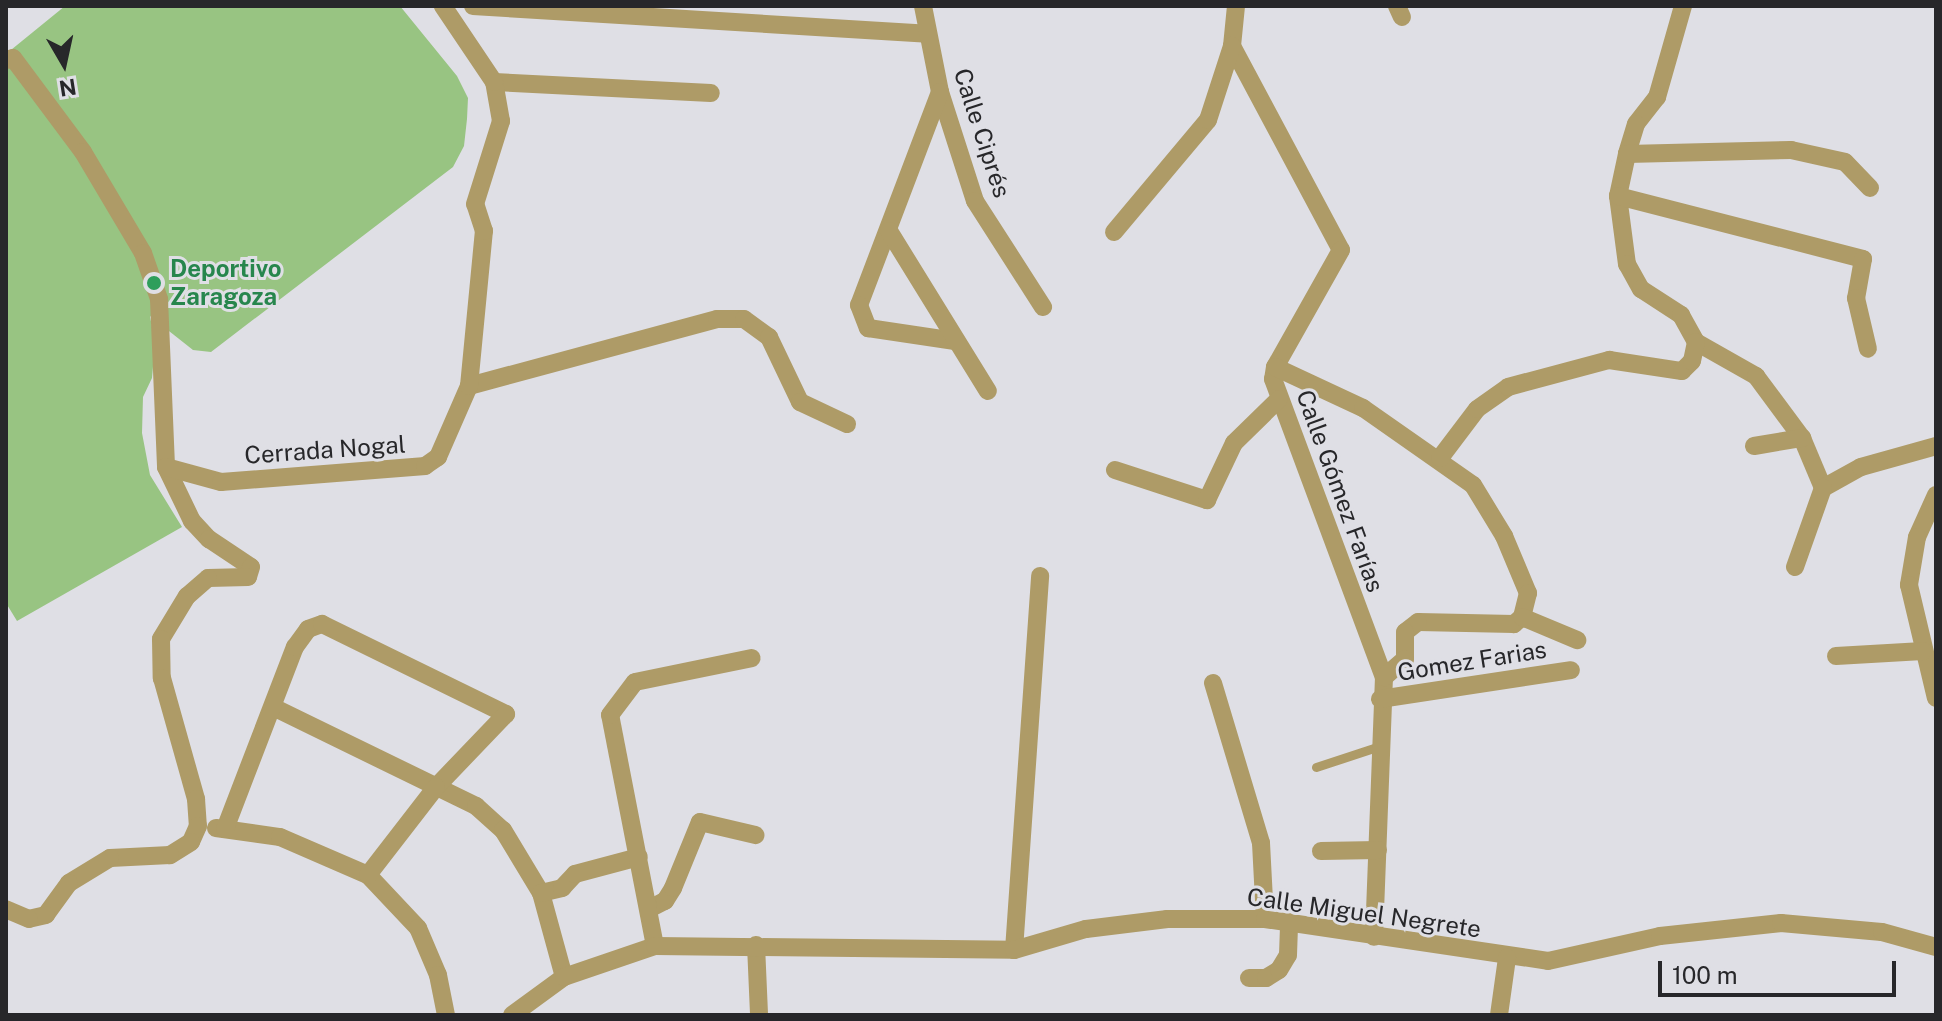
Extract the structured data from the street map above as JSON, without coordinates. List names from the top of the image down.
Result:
{
  "streets": {
    "street": [
      "Calle Ciprés",
      "Cerrada Nogal",
      "Calle Gómez Farías",
      "Gomez Farias",
      "Calle Miguel Negrete"
    ]
  },
  "places": ["Deportivo Zaragoza"],
  "scale_bar": "100 m",
  "north": "bottom"
}
